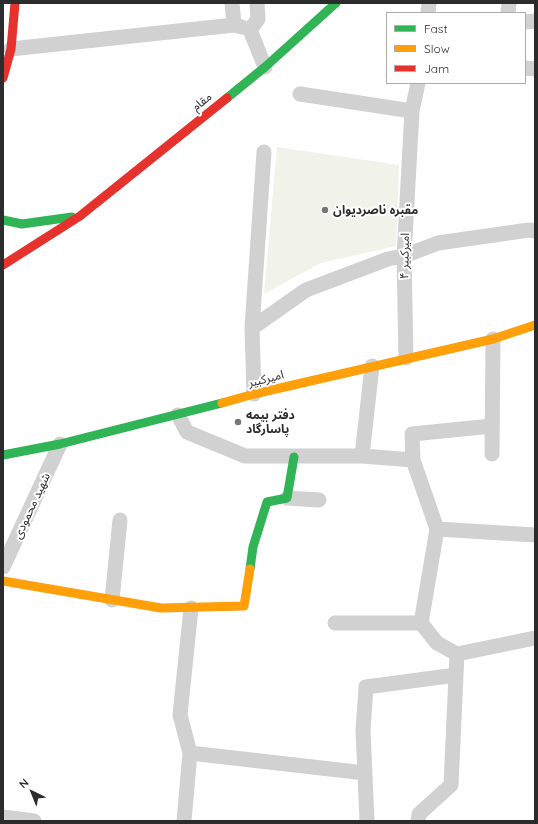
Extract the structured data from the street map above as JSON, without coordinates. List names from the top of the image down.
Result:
{
  "streets": {
    "street": [
      "مقام",
      "امیرکبیر ۴",
      "امیرکبیر",
      "شهید محمودی"
    ]
  },
  "crossings": [
    ["امیرکبیر ۴", "امیرکبیر"],
    ["امیرکبیر", "شهید محمودی"]
  ],
  "places": ["مقبره ناصردیوان", "دفتر بیمه پاسارگاد"],
  "legend": ["Fast", "Slow", "Jam"],
  "north": "top left"
}
